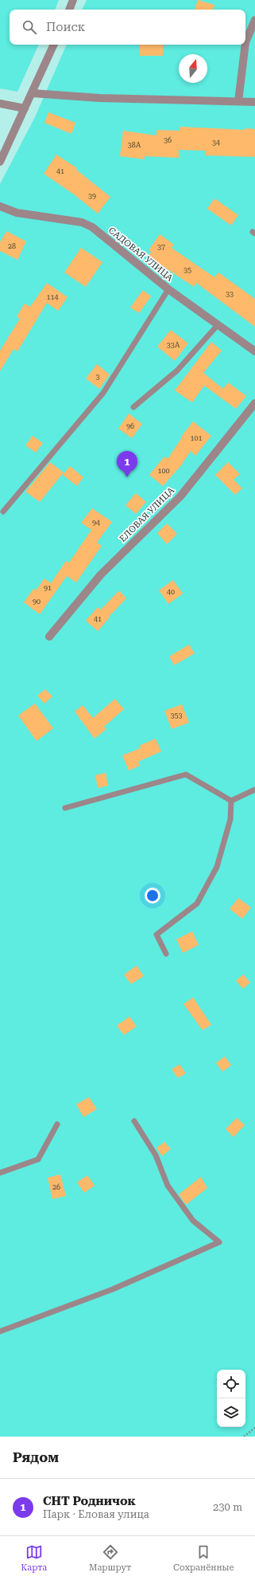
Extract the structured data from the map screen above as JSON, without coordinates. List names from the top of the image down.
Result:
{
  "streets": {
    "street": ["САДОВАЯ УЛИЦА", "ЕЛОВАЯ УЛИЦА"]
  },
  "house_numbers": [
    "36",
    "34",
    "38А",
    "41",
    "39",
    "28",
    "37",
    "35",
    "33",
    "114",
    "33А",
    "3",
    "96",
    "101",
    "100",
    "94",
    "91",
    "40",
    "90",
    "41",
    "353",
    "26"
  ],
  "north": "top",
  "page": {
    "search": "Поиск",
    "pins": "1",
    "heading": "Рядом",
    "list": [
      {
        "mark": "1",
        "name": "СНТ Родничок",
        "note": "Парк · Еловая улица",
        "value": "230 m"
      }
    ],
    "nav": ["Карта", "Маршрут", "Сохранённые"]
  }
}
